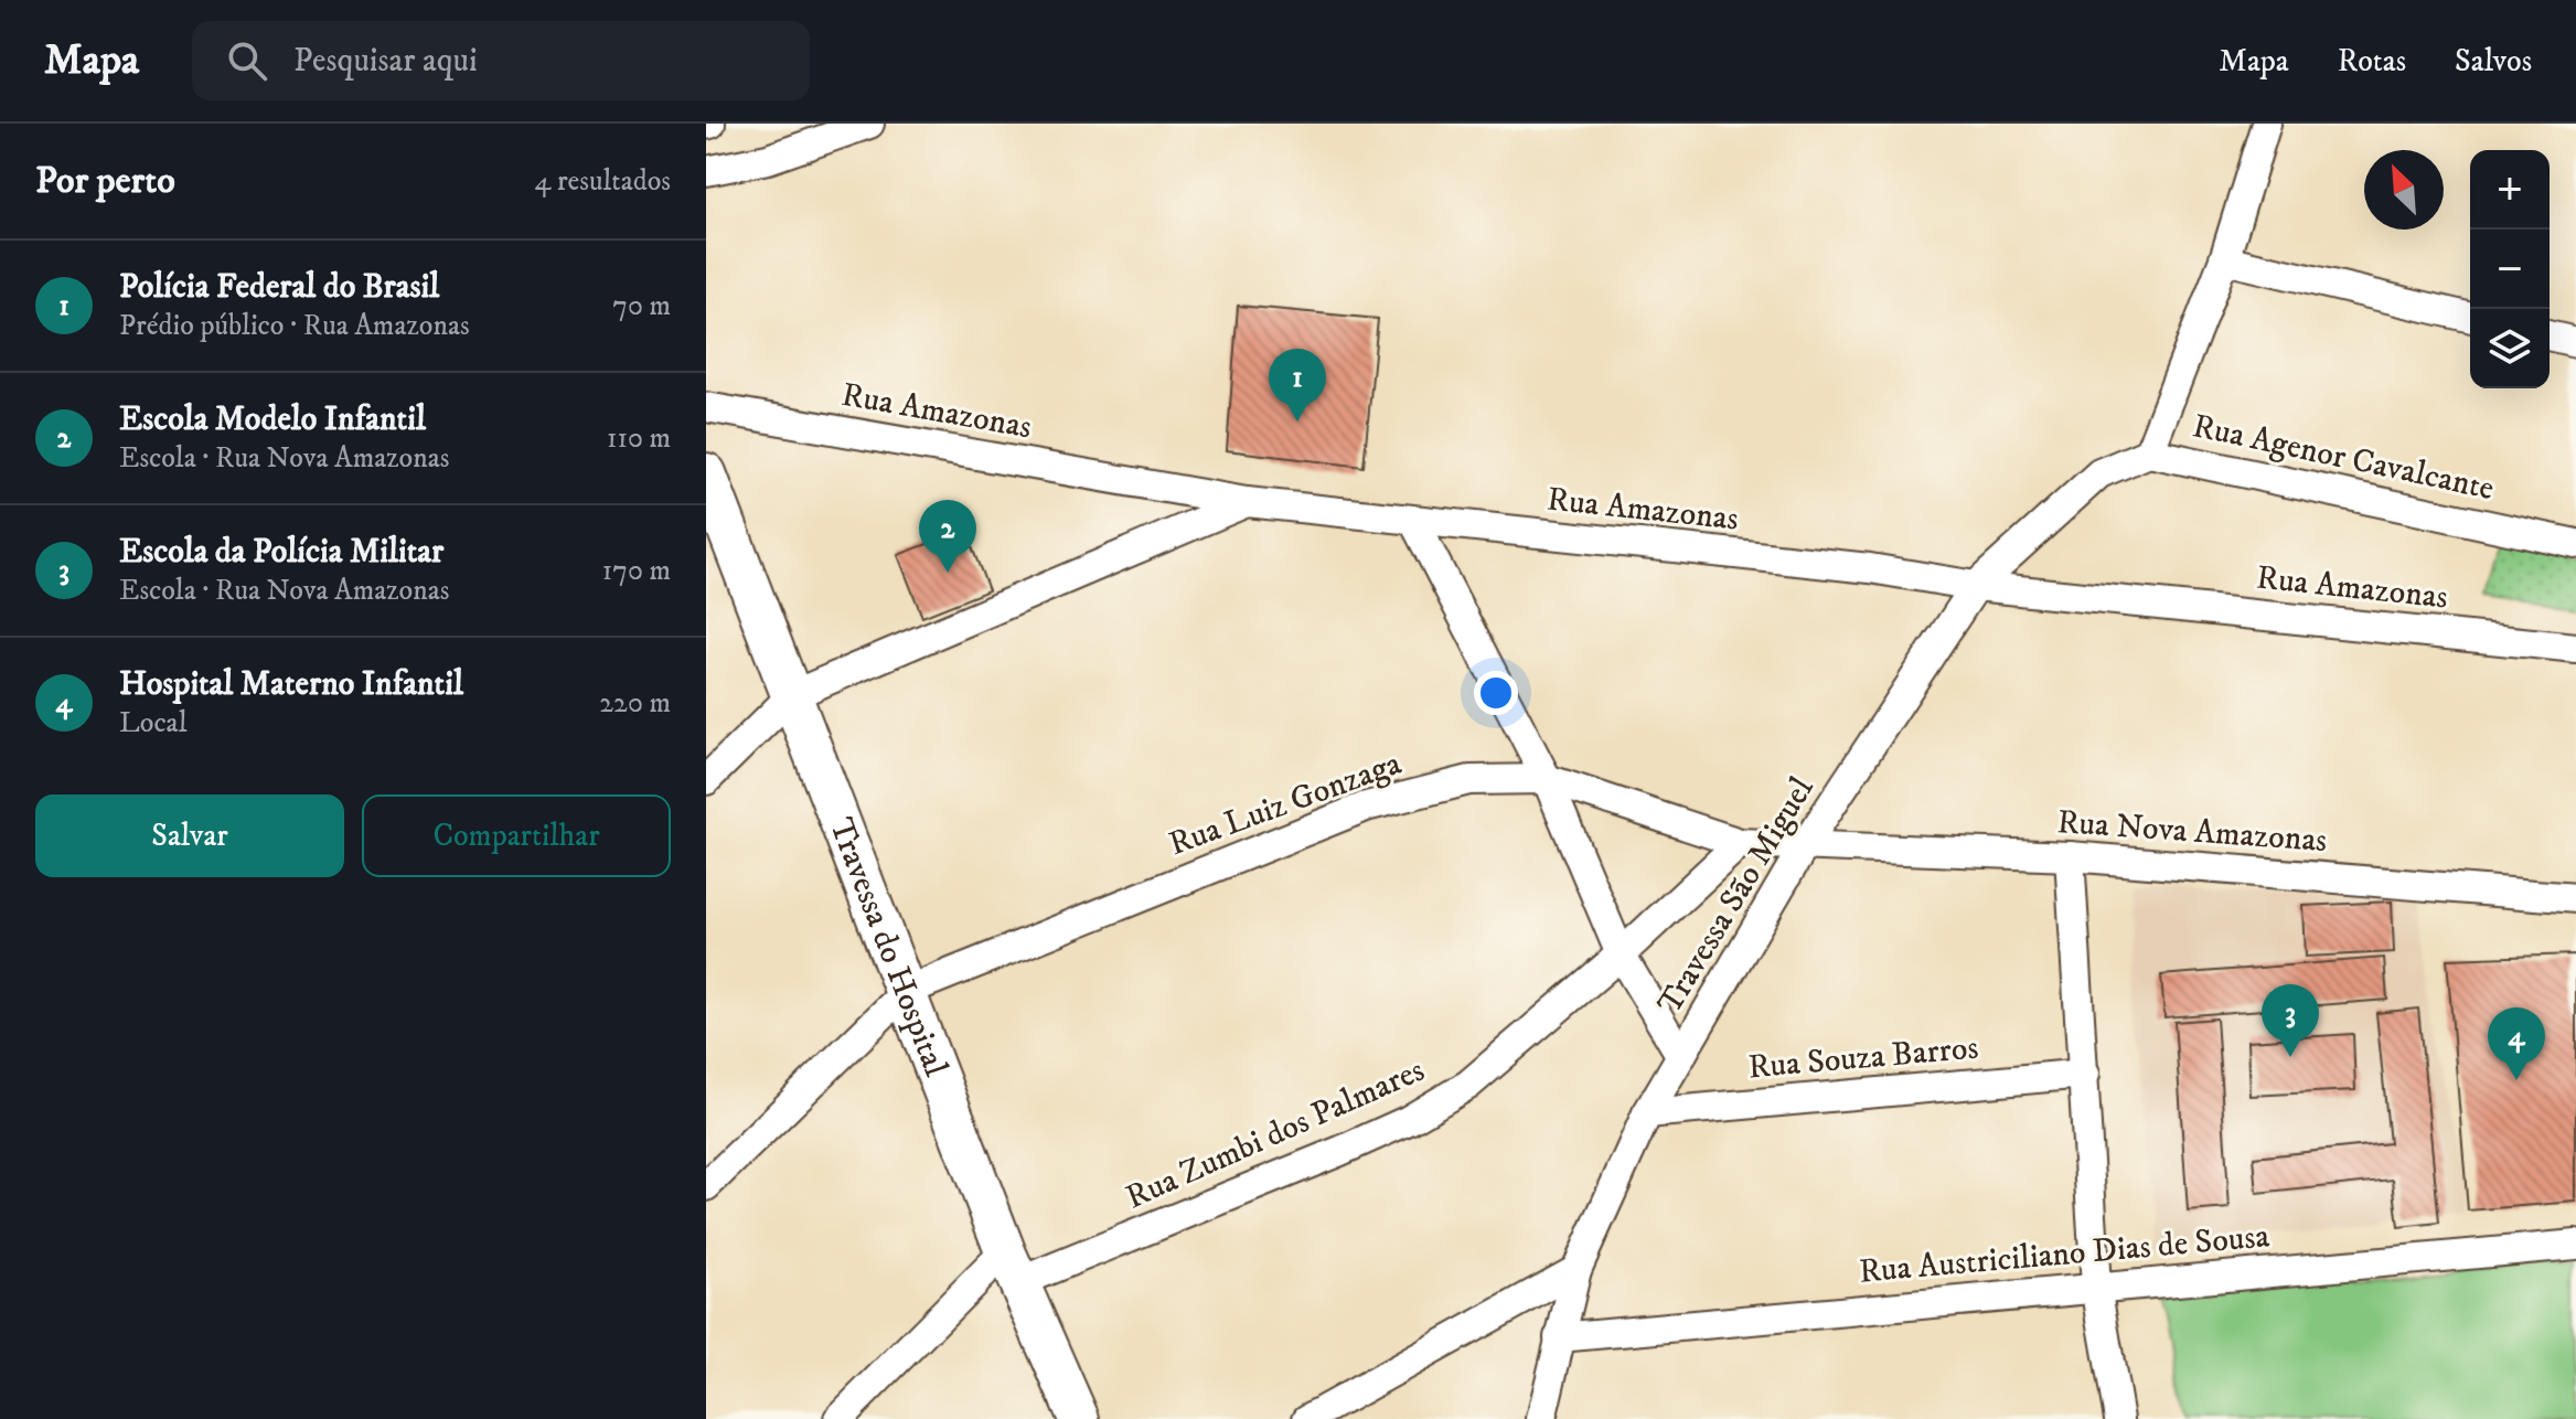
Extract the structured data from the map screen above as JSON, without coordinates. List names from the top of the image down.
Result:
{
  "streets": {
    "street": [
      "Rua Amazonas",
      "Rua Agenor Cavalcante",
      "Rua Luiz Gonzaga",
      "Rua Nova Amazonas",
      "Travessa São Miguel",
      "Travessa do Hospital",
      "Rua Souza Barros",
      "Rua Zumbi dos Palmares",
      "Rua Austriciliano Dias de Sousa"
    ]
  },
  "crossings": [
    ["Rua Amazonas", "Travessa São Miguel"],
    ["Rua Agenor Cavalcante", "Travessa São Miguel"],
    ["Rua Luiz Gonzaga", "Rua Nova Amazonas"],
    ["Rua Luiz Gonzaga", "Travessa São Miguel"],
    ["Rua Luiz Gonzaga", "Travessa do Hospital"],
    ["Rua Luiz Gonzaga", "Rua Zumbi dos Palmares"],
    ["Rua Nova Amazonas", "Travessa São Miguel"],
    ["Travessa São Miguel", "Rua Souza Barros"],
    ["Travessa São Miguel", "Rua Austriciliano Dias de Sousa"],
    ["Travessa do Hospital", "Rua Zumbi dos Palmares"]
  ],
  "north": "top left",
  "page": {
    "header": "Mapa",
    "search": "Pesquisar aqui",
    "nav": ["Mapa", "Rotas", "Salvos"],
    "heading": ["Por perto", "4 resultados"],
    "map_buttons": ["+", "−"],
    "list": [
      {
        "mark": "1",
        "name": "Polícia Federal do Brasil",
        "note": "Prédio público · Rua Amazonas",
        "value": "70 m"
      },
      {
        "mark": "2",
        "name": "Escola Modelo Infantil",
        "note": "Escola · Rua Nova Amazonas",
        "value": "110 m"
      },
      {
        "mark": "3",
        "name": "Escola da Polícia Militar",
        "note": "Escola · Rua Nova Amazonas",
        "value": "170 m"
      },
      {
        "mark": "4",
        "name": "Hospital Materno Infantil",
        "note": "Local",
        "value": "220 m"
      }
    ],
    "pins": [
      "1",
      "2",
      "3",
      "4"
    ],
    "buttons": ["Salvar", "Compartilhar"]
  }
}
